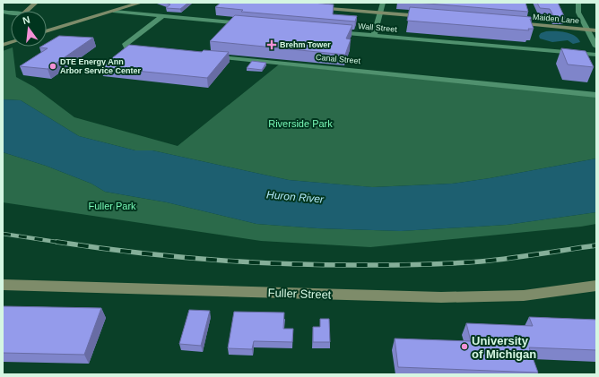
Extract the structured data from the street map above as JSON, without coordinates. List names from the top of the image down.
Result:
{
  "streets": {
    "main road": ["Maiden Lane", "Fuller Street"],
    "street": ["Wall Street", "Canal Street"]
  },
  "water": ["Huron River"],
  "parks": ["Riverside Park", "Fuller Park"],
  "places": {
    "health": ["Brehm Tower"],
    "other": ["DTE Energy Ann Arbor Service Center", "University of Michigan"]
  },
  "north": "top"
}
